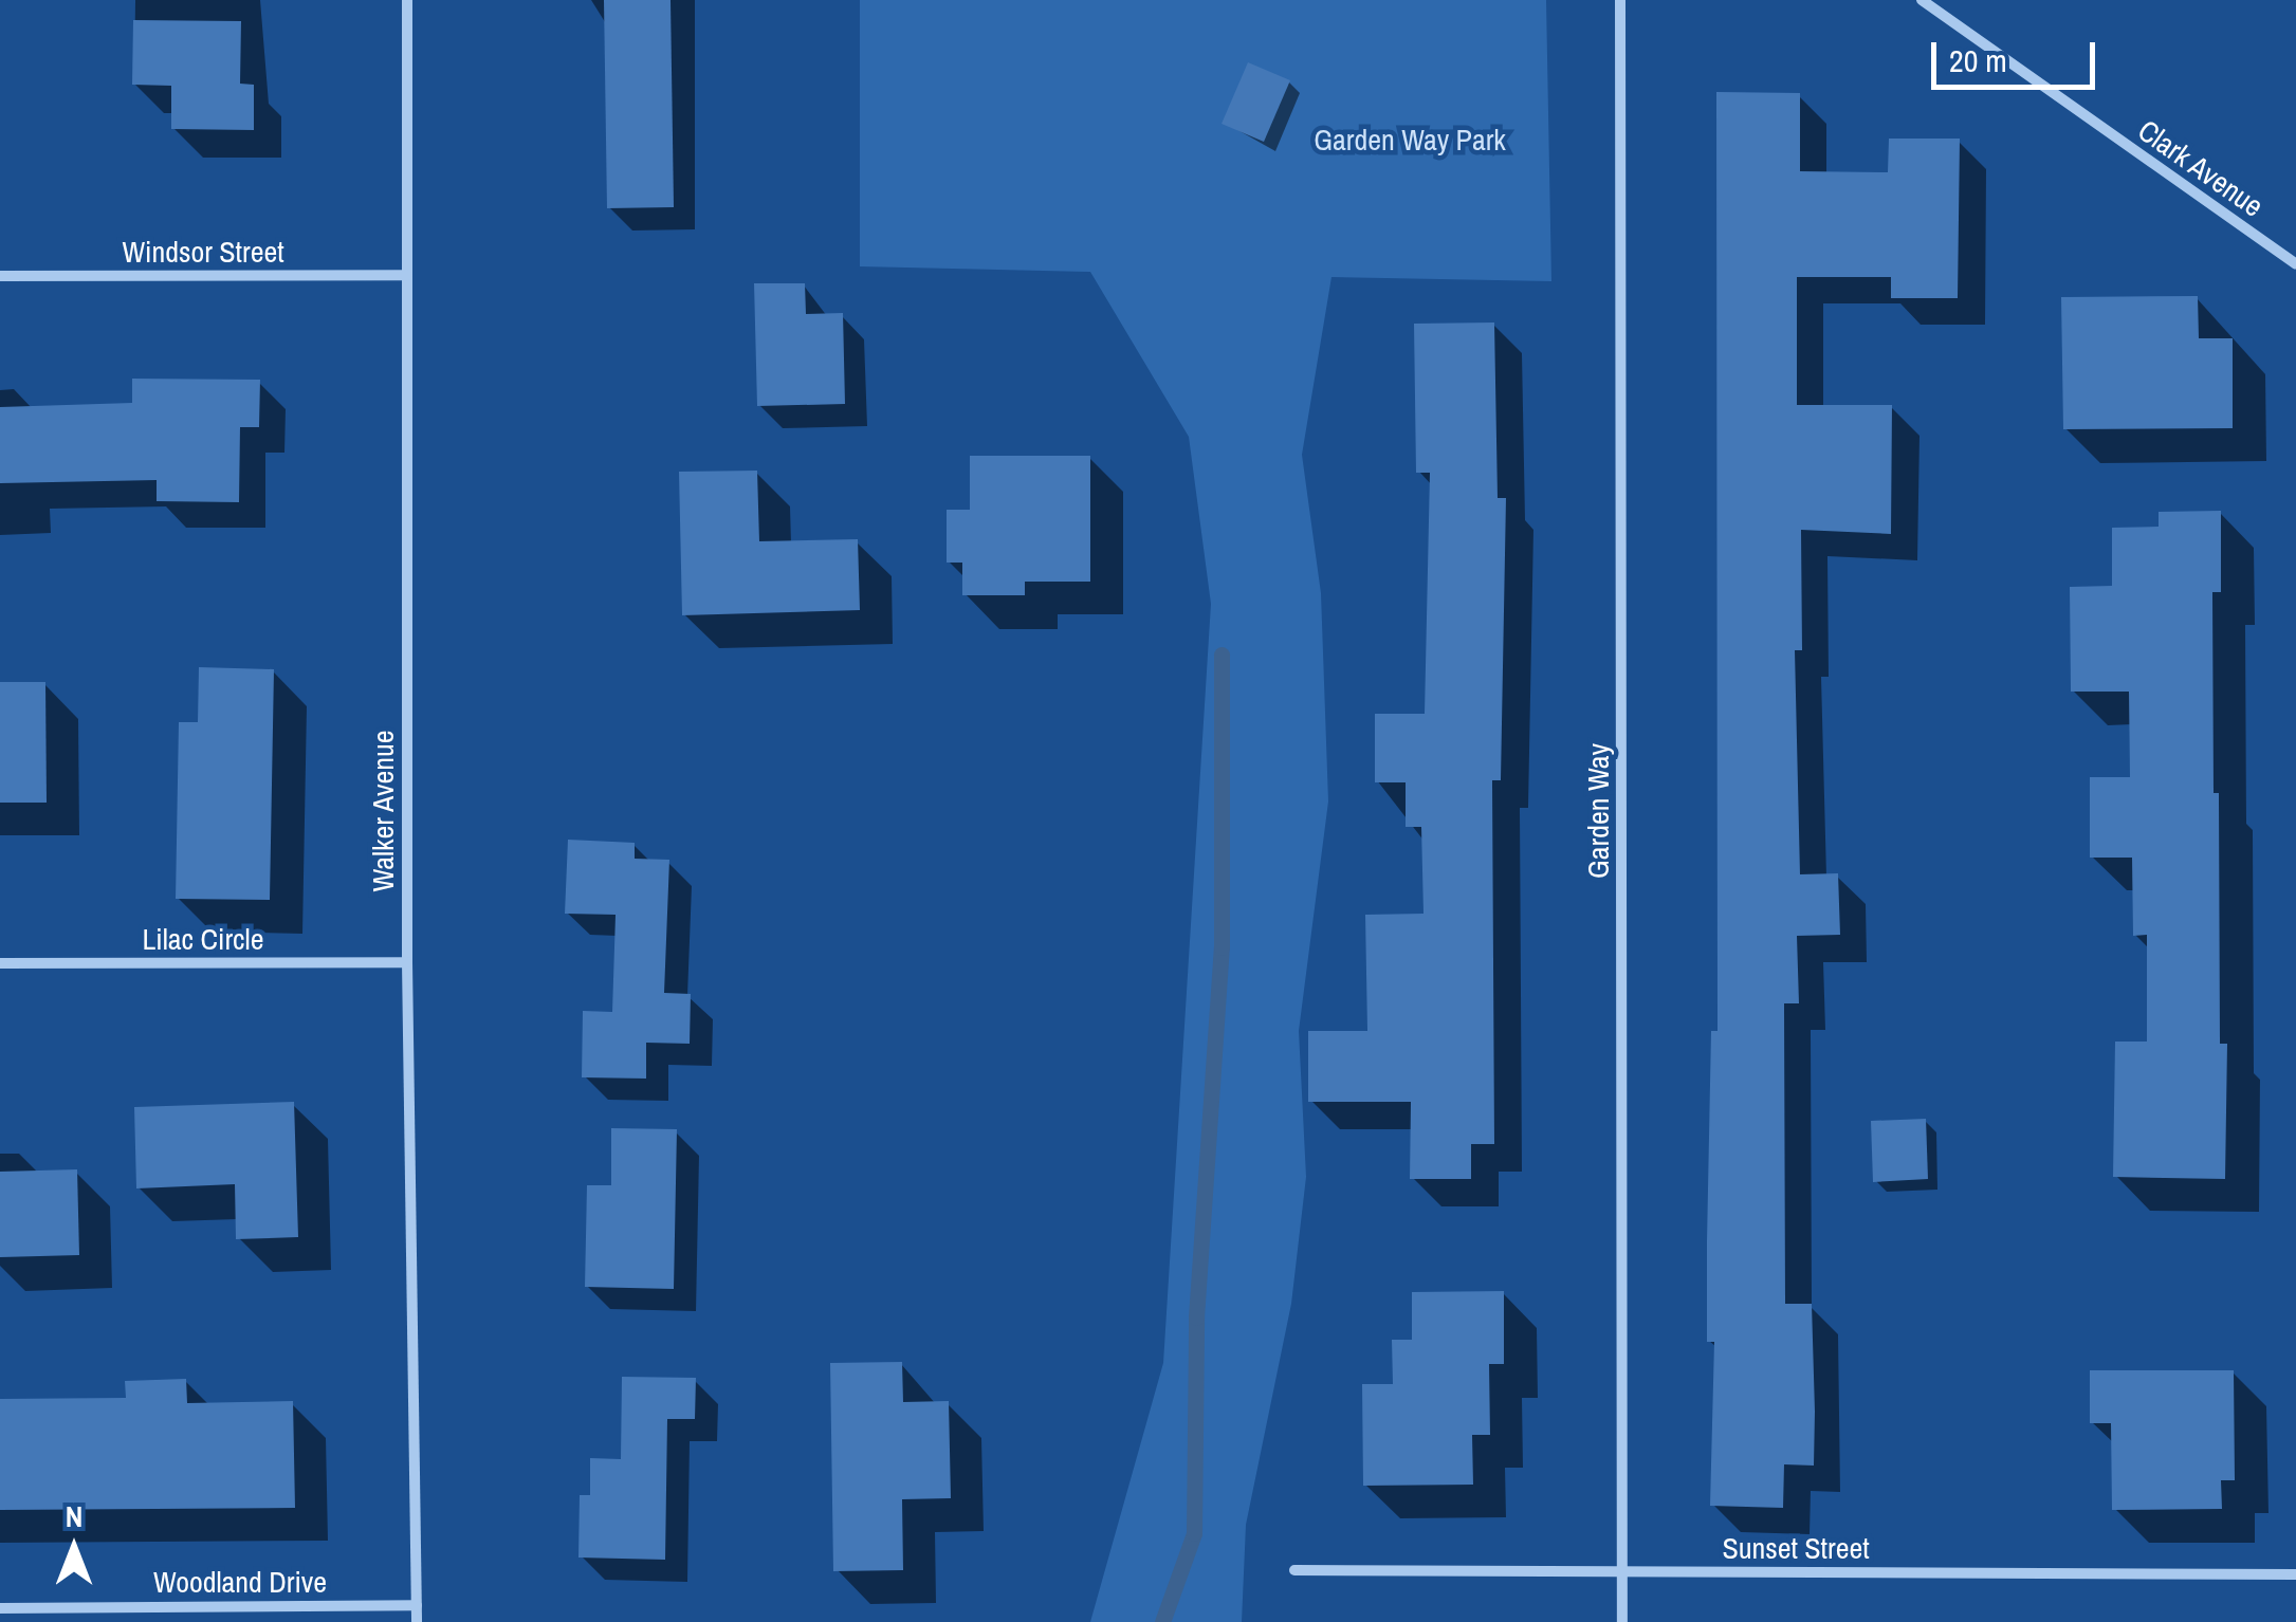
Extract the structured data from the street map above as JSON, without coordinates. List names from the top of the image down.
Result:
{
  "streets": {
    "street": [
      "Clark Avenue",
      "Windsor Street",
      "Walker Avenue",
      "Garden Way",
      "Lilac Circle",
      "Sunset Street",
      "Woodland Drive"
    ]
  },
  "crossings": [
    ["Windsor Street", "Walker Avenue"],
    ["Walker Avenue", "Lilac Circle"],
    ["Walker Avenue", "Woodland Drive"],
    ["Garden Way", "Sunset Street"]
  ],
  "parks": ["Garden Way Park"],
  "scale_bar": "20 m",
  "north": "top"
}
